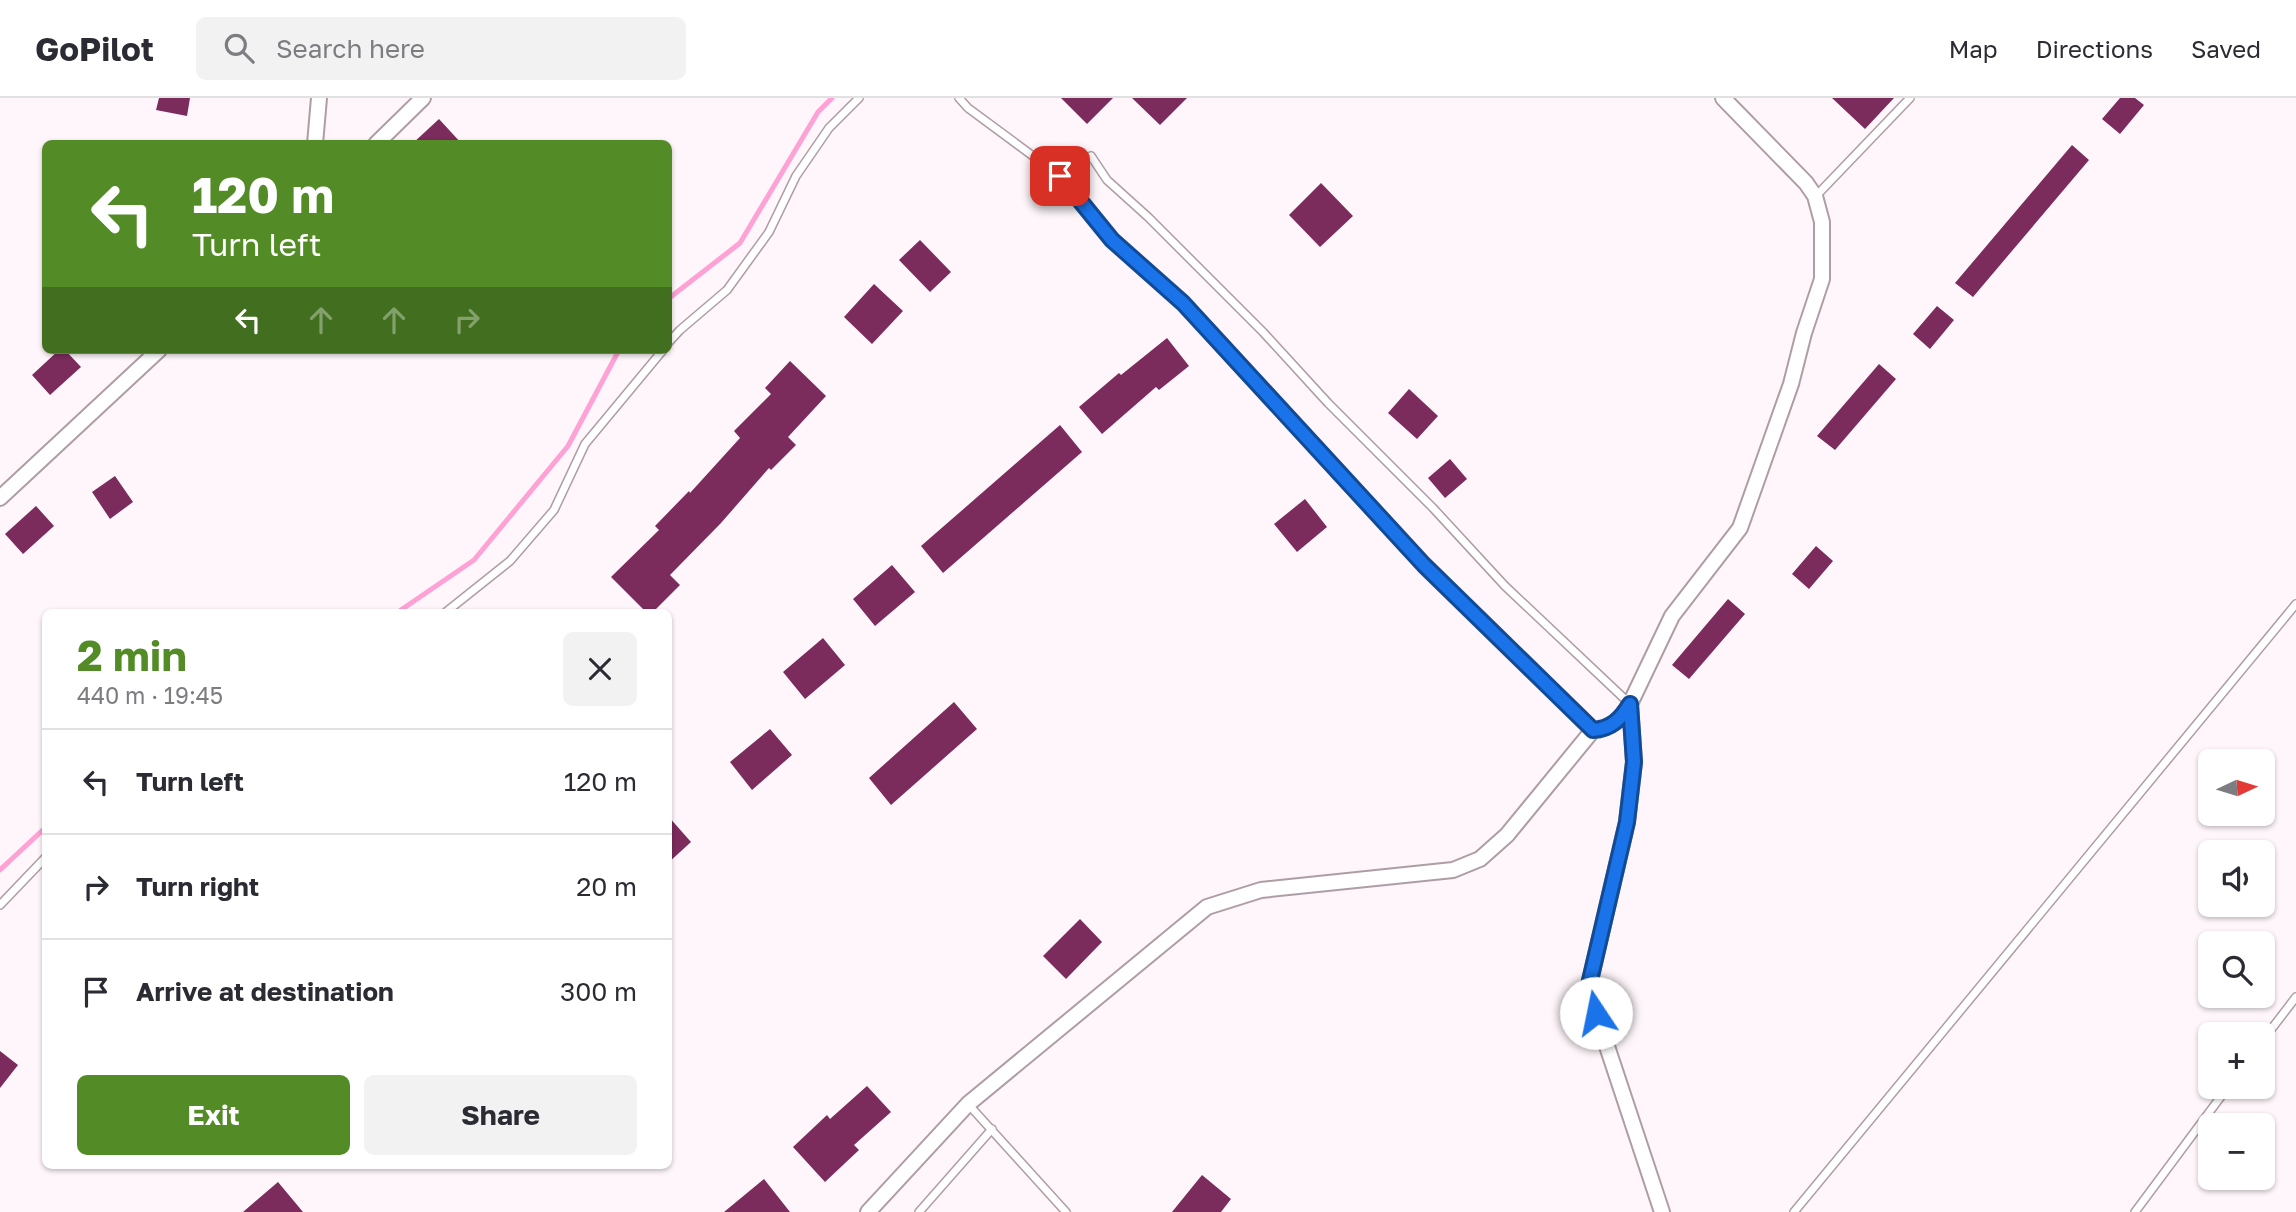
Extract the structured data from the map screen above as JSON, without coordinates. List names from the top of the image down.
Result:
{
  "north": "right",
  "page": {
    "header": "GoPilot",
    "search": "Search here",
    "nav": ["Map", "Directions", "Saved"],
    "turn": ["120 m", "Turn left"],
    "heading": ["2 min", "440 m · 19:45"],
    "list": [
      {
        "name": "Turn left",
        "value": "120 m"
      },
      {
        "name": "Turn right",
        "value": "20 m"
      },
      {
        "name": "Arrive at destination",
        "value": "300 m"
      }
    ],
    "map_buttons": ["+", "−"],
    "buttons": ["Exit", "Share"]
  }
}
